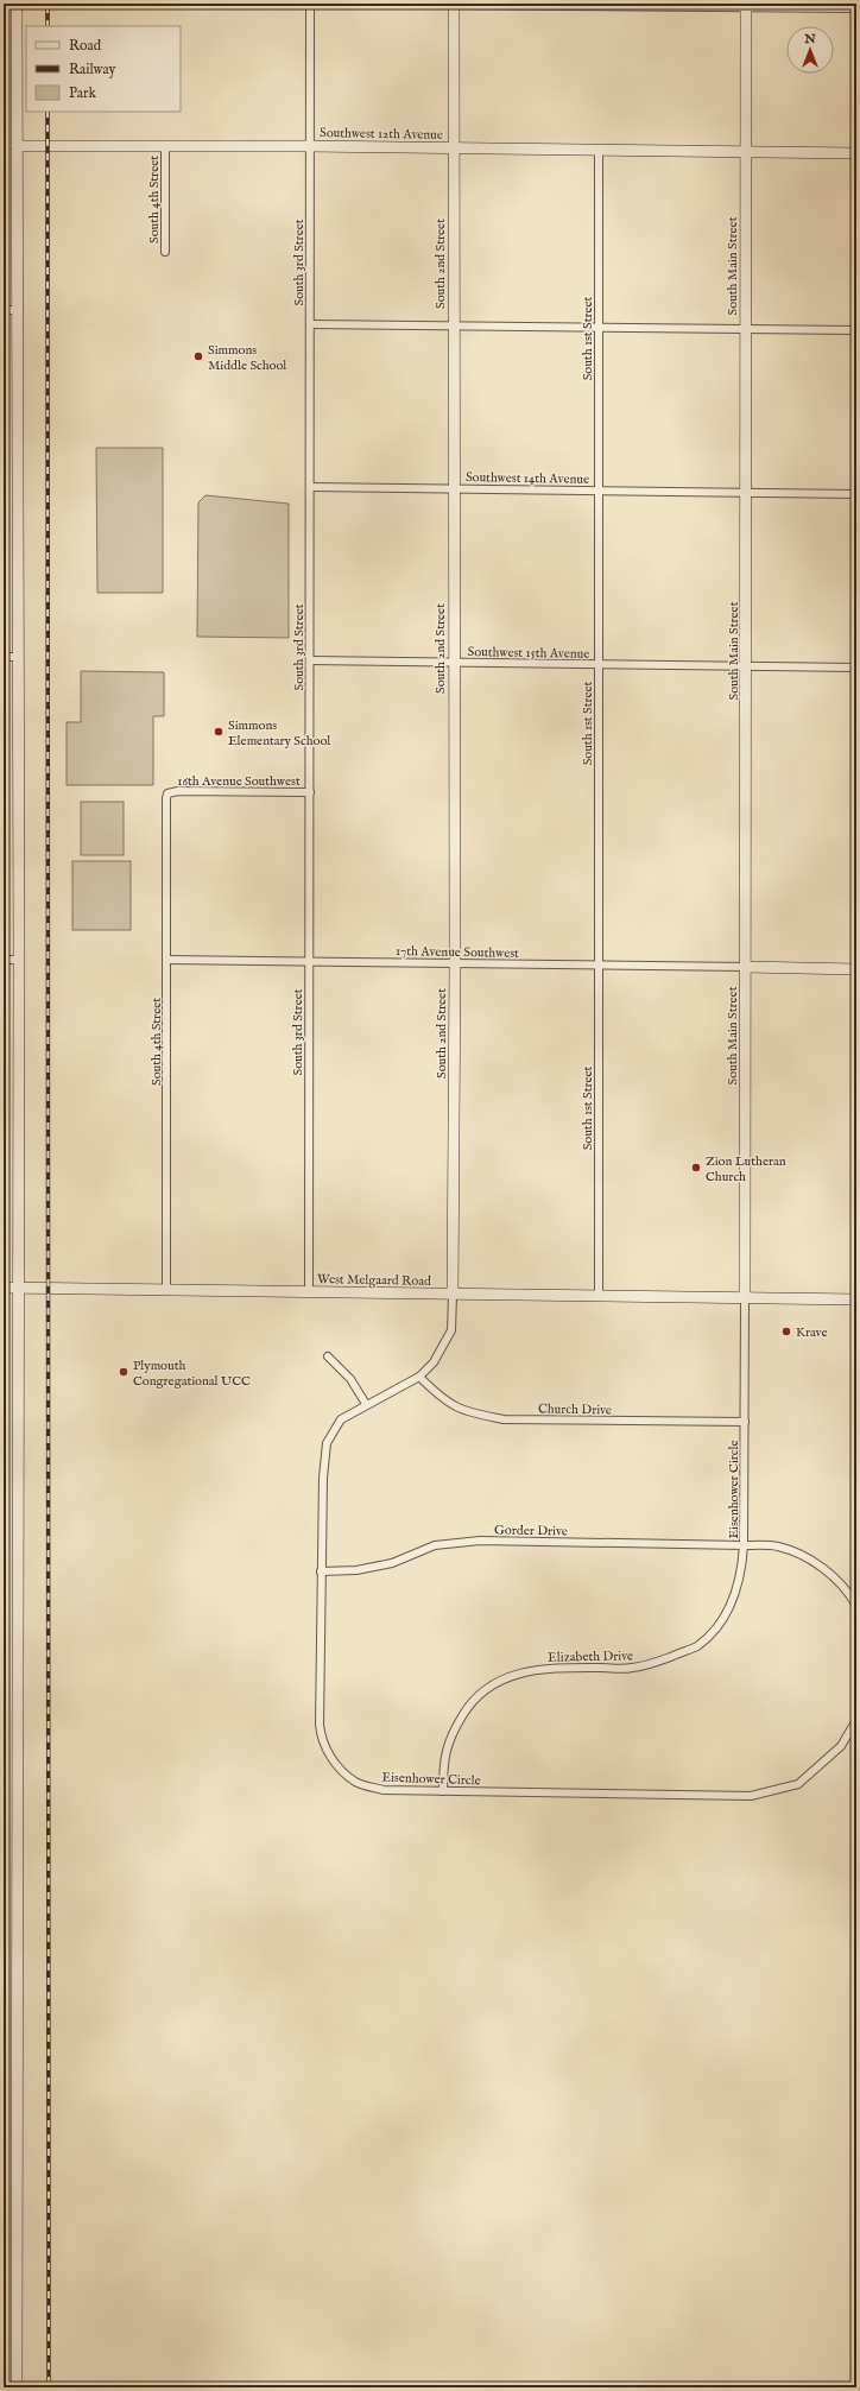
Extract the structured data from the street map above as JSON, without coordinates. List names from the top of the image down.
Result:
{
  "streets": {
    "street": [
      "Southwest 12th Avenue",
      "South 4th Street",
      "South 3rd Street",
      "South 2nd Street",
      "South Main Street",
      "South 1st Street",
      "Southwest 14th Avenue",
      "Southwest 15th Avenue",
      "16th Avenue Southwest",
      "17th Avenue Southwest",
      "West Melgaard Road",
      "Church Drive",
      "Eisenhower Circle",
      "Gorder Drive",
      "Elizabeth Drive"
    ]
  },
  "crossings": [
    ["Southwest 12th Avenue", "South 4th Street"],
    ["Southwest 12th Avenue", "South 3rd Street"],
    ["Southwest 12th Avenue", "South 2nd Street"],
    ["Southwest 12th Avenue", "South Main Street"],
    ["Southwest 12th Avenue", "South 1st Street"],
    ["South 4th Street", "16th Avenue Southwest"],
    ["South 4th Street", "17th Avenue Southwest"],
    ["South 4th Street", "West Melgaard Road"],
    ["South 3rd Street", "Southwest 14th Avenue"],
    ["South 3rd Street", "Southwest 15th Avenue"],
    ["South 3rd Street", "16th Avenue Southwest"],
    ["South 3rd Street", "17th Avenue Southwest"],
    ["South 3rd Street", "West Melgaard Road"],
    ["South 2nd Street", "Southwest 14th Avenue"],
    ["South 2nd Street", "Southwest 15th Avenue"],
    ["South 2nd Street", "17th Avenue Southwest"],
    ["South 2nd Street", "West Melgaard Road"],
    ["South 2nd Street", "Eisenhower Circle"],
    ["South Main Street", "Southwest 14th Avenue"],
    ["South Main Street", "Southwest 15th Avenue"],
    ["South Main Street", "17th Avenue Southwest"],
    ["South Main Street", "West Melgaard Road"],
    ["South Main Street", "Eisenhower Circle"],
    ["South 1st Street", "Southwest 14th Avenue"],
    ["South 1st Street", "Southwest 15th Avenue"],
    ["South 1st Street", "17th Avenue Southwest"],
    ["South 1st Street", "West Melgaard Road"],
    ["West Melgaard Road", "Eisenhower Circle"],
    ["Church Drive", "Eisenhower Circle"],
    ["Eisenhower Circle", "Gorder Drive"],
    ["Eisenhower Circle", "Elizabeth Drive"],
    ["Gorder Drive", "Elizabeth Drive"]
  ],
  "places": [
    "Simmons Middle School",
    "Simmons Elementary School",
    "Zion Lutheran Church",
    "Krave",
    "Plymouth Congregational UCC"
  ],
  "legend": ["Road", "Railway", "Park"],
  "north": "top"
}
